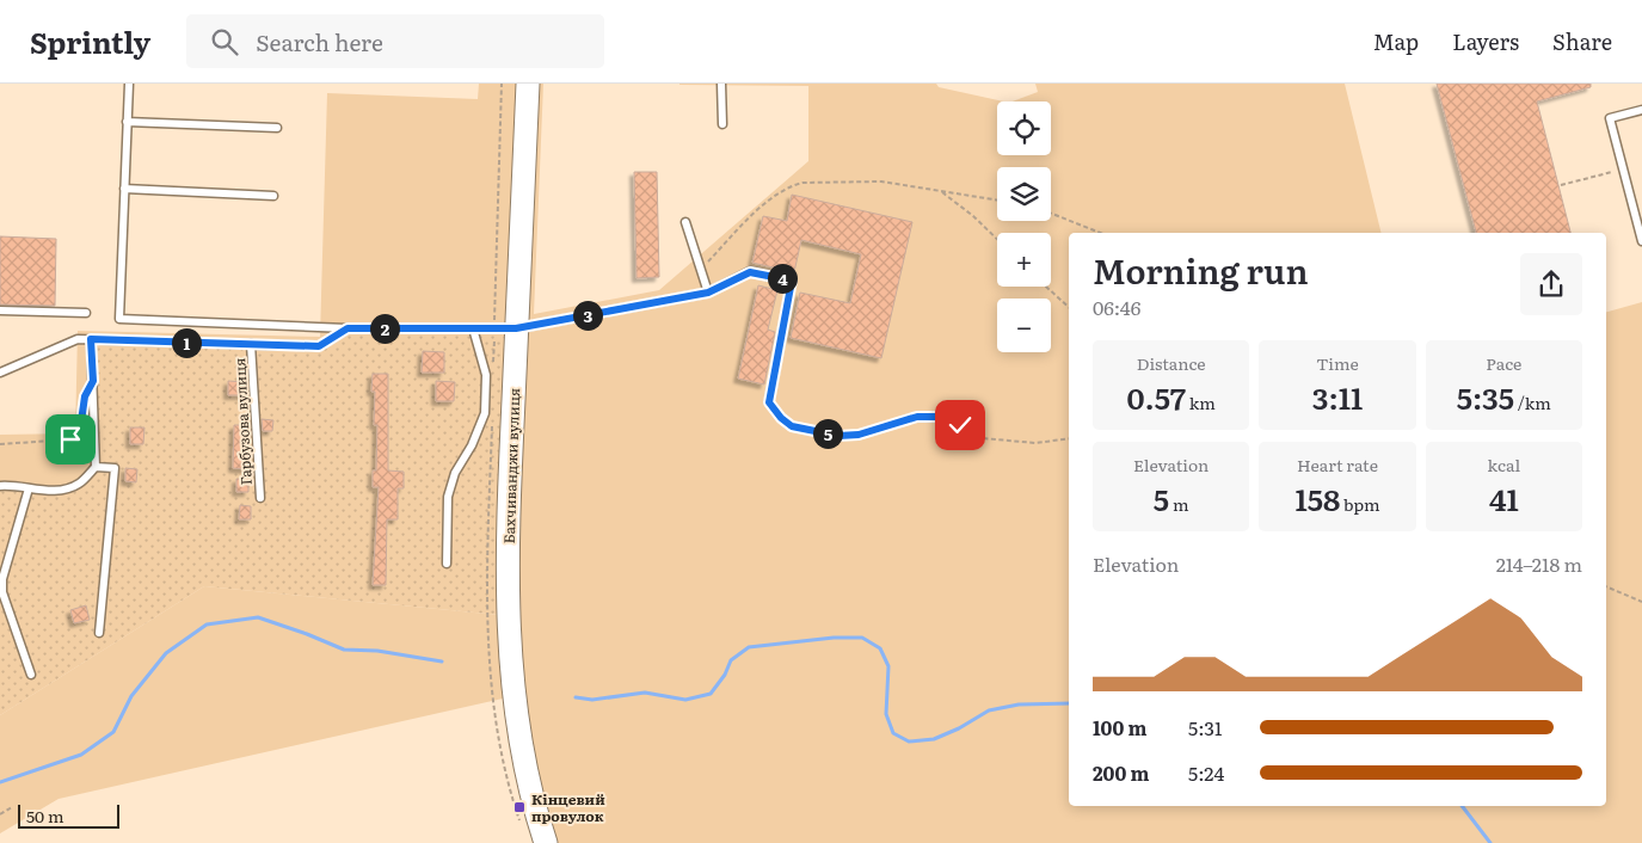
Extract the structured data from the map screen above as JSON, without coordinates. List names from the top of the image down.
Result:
{
  "streets": {
    "street": ["Бахчиванджи вулиця"],
    "lane": ["Гарбузова вулиця"]
  },
  "places": {
    "transit": ["Кінцевий провулок"]
  },
  "scale_bar": "50 m",
  "page": {
    "header": "Sprintly",
    "search": "Search here",
    "nav": ["Map", "Layers", "Share"],
    "map_buttons": ["+", "−"],
    "heading": ["Morning run", "06:46"],
    "pins": [
      "4",
      "3",
      "2",
      "1",
      "5"
    ],
    "stats": [
      ["Distance", "0.57 km"],
      ["Time", "3:11"],
      ["Pace", "5:35 /km"],
      ["Elevation", "5 m"],
      ["Heart rate", "158 bpm"],
      ["kcal", "41"]
    ],
    "chart": ["Elevation", "214–218 m"],
    "list": [
      {
        "name": "100 m",
        "note": "5:31"
      },
      {
        "name": "200 m",
        "note": "5:24"
      }
    ],
    "scale": "50 m"
  }
}
